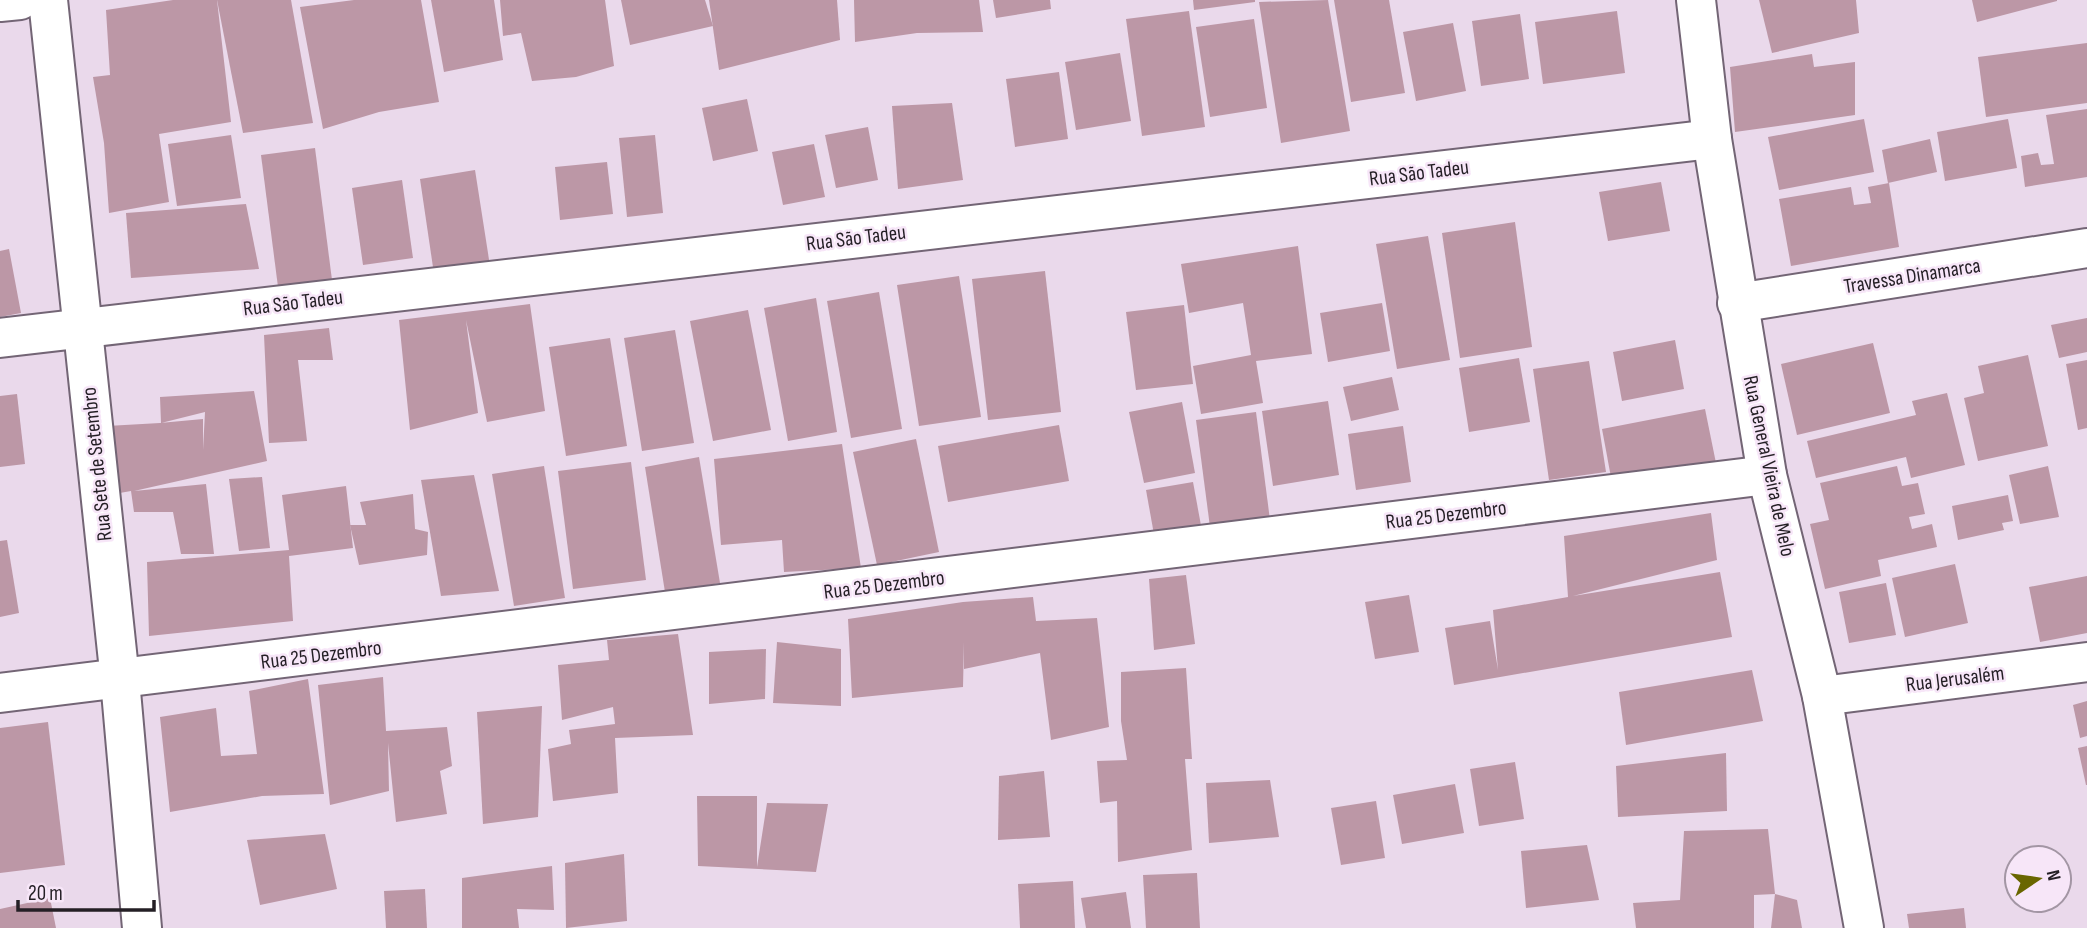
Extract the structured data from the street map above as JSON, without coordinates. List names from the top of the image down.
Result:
{
  "streets": {
    "street": [
      "Rua São Tadeu",
      "Travessa Dinamarca",
      "Rua Sete de Setembro",
      "Rua General Vieira de Melo",
      "Rua 25 Dezembro",
      "Rua Jerusalém"
    ]
  },
  "crossings": [
    ["Rua São Tadeu", "Rua Sete de Setembro"],
    ["Rua São Tadeu", "Rua General Vieira de Melo"],
    ["Travessa Dinamarca", "Rua General Vieira de Melo"],
    ["Rua Sete de Setembro", "Rua 25 Dezembro"],
    ["Rua General Vieira de Melo", "Rua 25 Dezembro"],
    ["Rua General Vieira de Melo", "Rua Jerusalém"]
  ],
  "scale_bar": "20 m",
  "north": "right"
}
